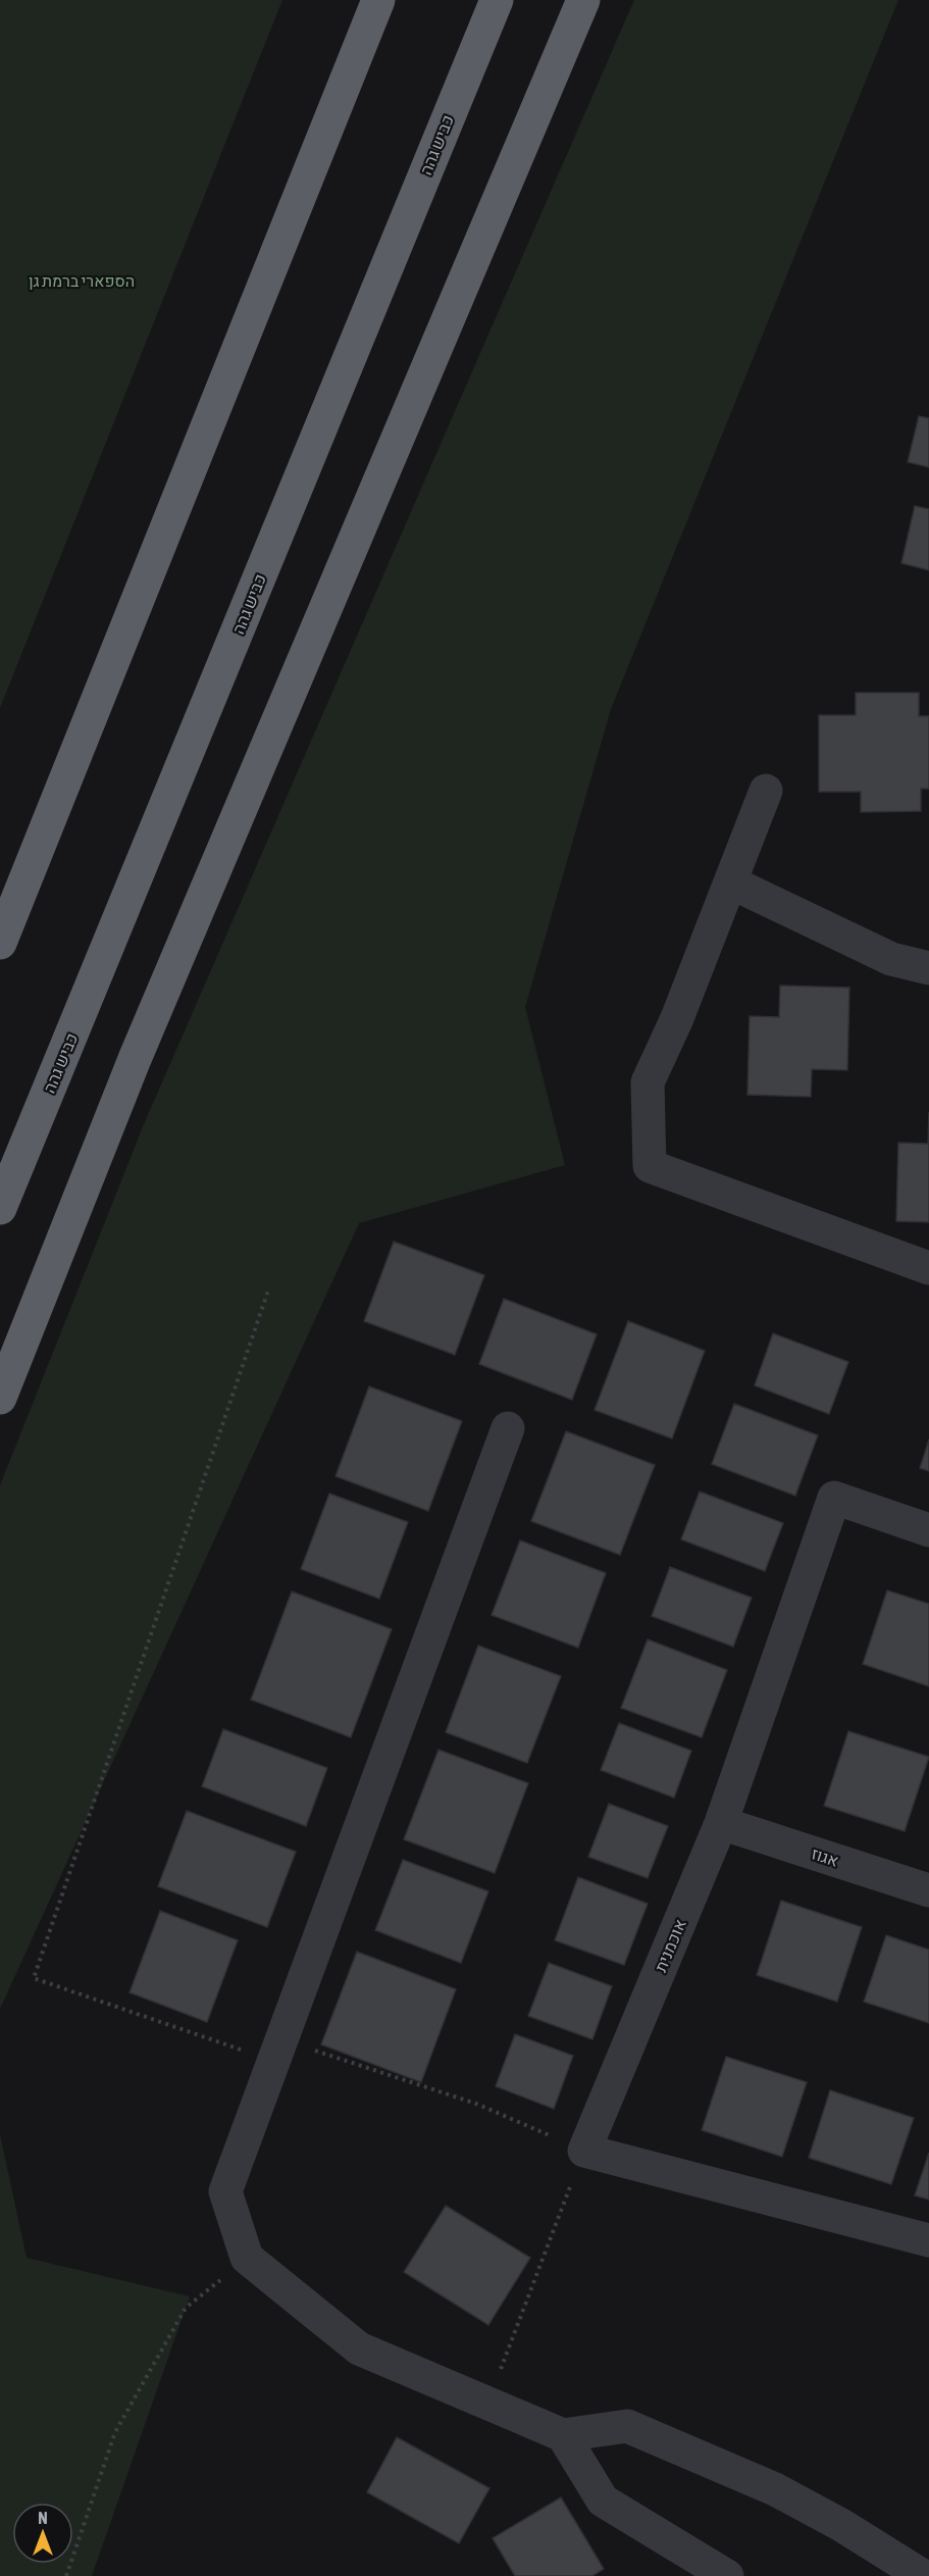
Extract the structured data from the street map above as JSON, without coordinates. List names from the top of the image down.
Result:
{
  "streets": {
    "highway": ["כביש גהה"],
    "street": ["אגוז", "אוכמנית"]
  },
  "crossings": [
    ["אגוז", "אוכמנית"]
  ],
  "parks": ["הספארי ברמת גן"],
  "north": "top"
}
